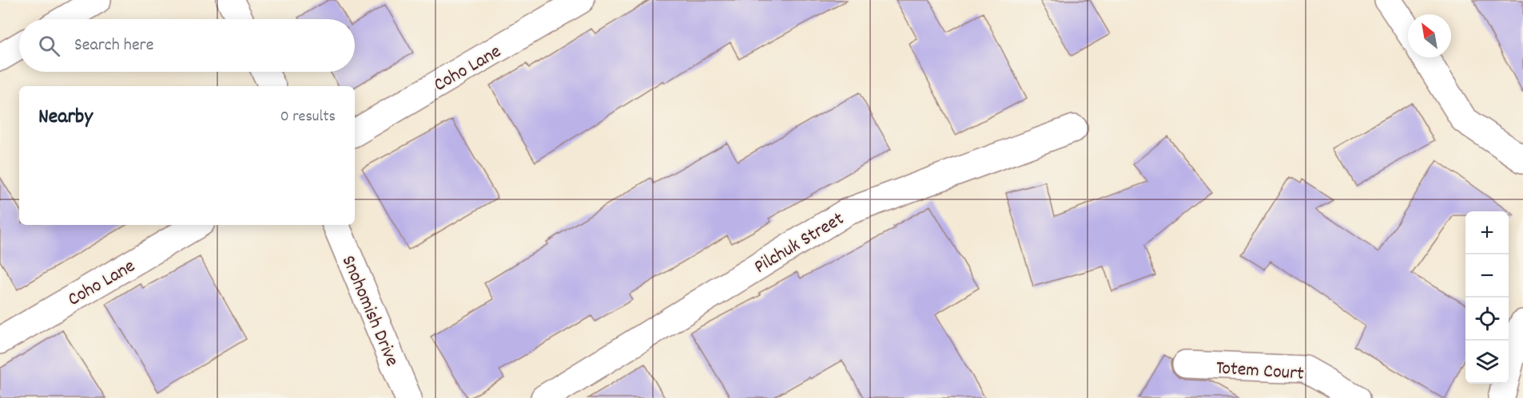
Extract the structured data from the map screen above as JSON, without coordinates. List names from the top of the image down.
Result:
{
  "streets": {
    "street": [
      "Coho Lane",
      "Pilchuk Street",
      "Snohomish Drive",
      "Totem Court"
    ]
  },
  "north": "top left",
  "page": {
    "search": "Search here",
    "heading": ["Nearby", "0 results"],
    "map_buttons": ["+", "−"]
  }
}
